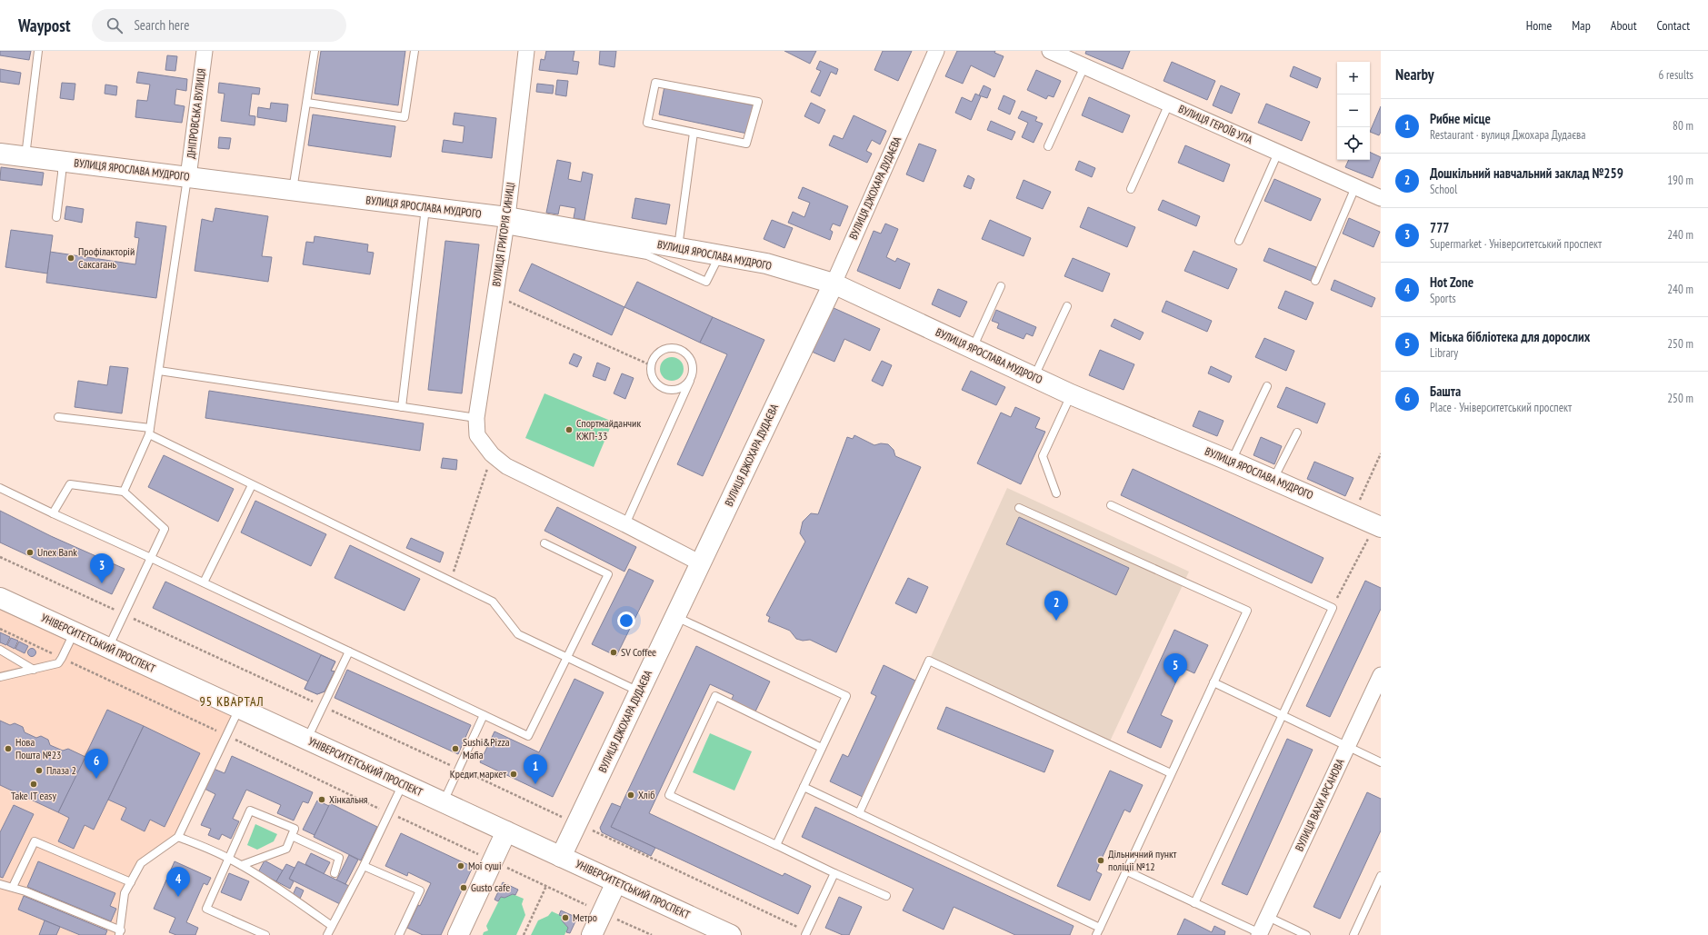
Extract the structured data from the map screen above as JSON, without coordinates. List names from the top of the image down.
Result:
{
  "streets": {
    "street": [
      "ДНІПРОВСЬКА ВУЛИЦЯ",
      "ВУЛИЦЯ ГЕРОЇВ УПА",
      "ВУЛИЦЯ ЯРОСЛАВА МУДРОГО",
      "ВУЛИЦЯ ДЖОХАРА ДУДАЄВА",
      "ВУЛИЦЯ ГРИГОРІЯ СИНИЦІ",
      "УНІВЕРСИТЕТСЬКИЙ ПРОСПЕКТ",
      "ВУЛИЦЯ ВАХИ АРСАНОВА"
    ]
  },
  "crossings": [
    ["ДНІПРОВСЬКА ВУЛИЦЯ", "ВУЛИЦЯ ЯРОСЛАВА МУДРОГО"],
    ["ВУЛИЦЯ ЯРОСЛАВА МУДРОГО", "ВУЛИЦЯ ДЖОХАРА ДУДАЄВА"],
    ["ВУЛИЦЯ ЯРОСЛАВА МУДРОГО", "ВУЛИЦЯ ГРИГОРІЯ СИНИЦІ"],
    ["ВУЛИЦЯ ДЖОХАРА ДУДАЄВА", "ВУЛИЦЯ ГРИГОРІЯ СИНИЦІ"],
    ["ВУЛИЦЯ ДЖОХАРА ДУДАЄВА", "УНІВЕРСИТЕТСЬКИЙ ПРОСПЕКТ"]
  ],
  "districts": ["95 КВАРТАЛ"],
  "places": [
    "Профілакторій Саксагань",
    "Спортмайданчик КЖП-33",
    "Unex Bank",
    "SV Coffee",
    "Нова Пошта №23",
    "Sushi&Pizza Mafia",
    "Плаза 2",
    "Кредит маркет",
    "Take IT easy",
    "Хліб",
    "Хінкальня",
    "Дільничний пункт поліції №12",
    "Мої суші",
    "Gusto cafe",
    "Метро"
  ],
  "page": {
    "header": "Waypost",
    "search": "Search here",
    "nav": [
      "Home",
      "Map",
      "About",
      "Contact"
    ],
    "heading": ["Nearby", "6 results"],
    "map_buttons": ["+", "−"],
    "list": [
      {
        "mark": "1",
        "name": "Рибне місце",
        "note": "Restaurant · вулиця Джохара Дудаєва",
        "value": "80 m"
      },
      {
        "mark": "2",
        "name": "Дошкільний навчальний заклад №259",
        "note": "School",
        "value": "190 m"
      },
      {
        "mark": "3",
        "name": "777",
        "note": "Supermarket · Університетський проспект",
        "value": "240 m"
      },
      {
        "mark": "4",
        "name": "Hot Zone",
        "note": "Sports",
        "value": "240 m"
      },
      {
        "mark": "5",
        "name": "Міська бібліотека для дорослих",
        "note": "Library",
        "value": "250 m"
      },
      {
        "mark": "6",
        "name": "Башта",
        "note": "Place · Університетський проспект",
        "value": "250 m"
      }
    ],
    "pins": [
      "3",
      "2",
      "5",
      "6",
      "1",
      "4"
    ]
  }
}
